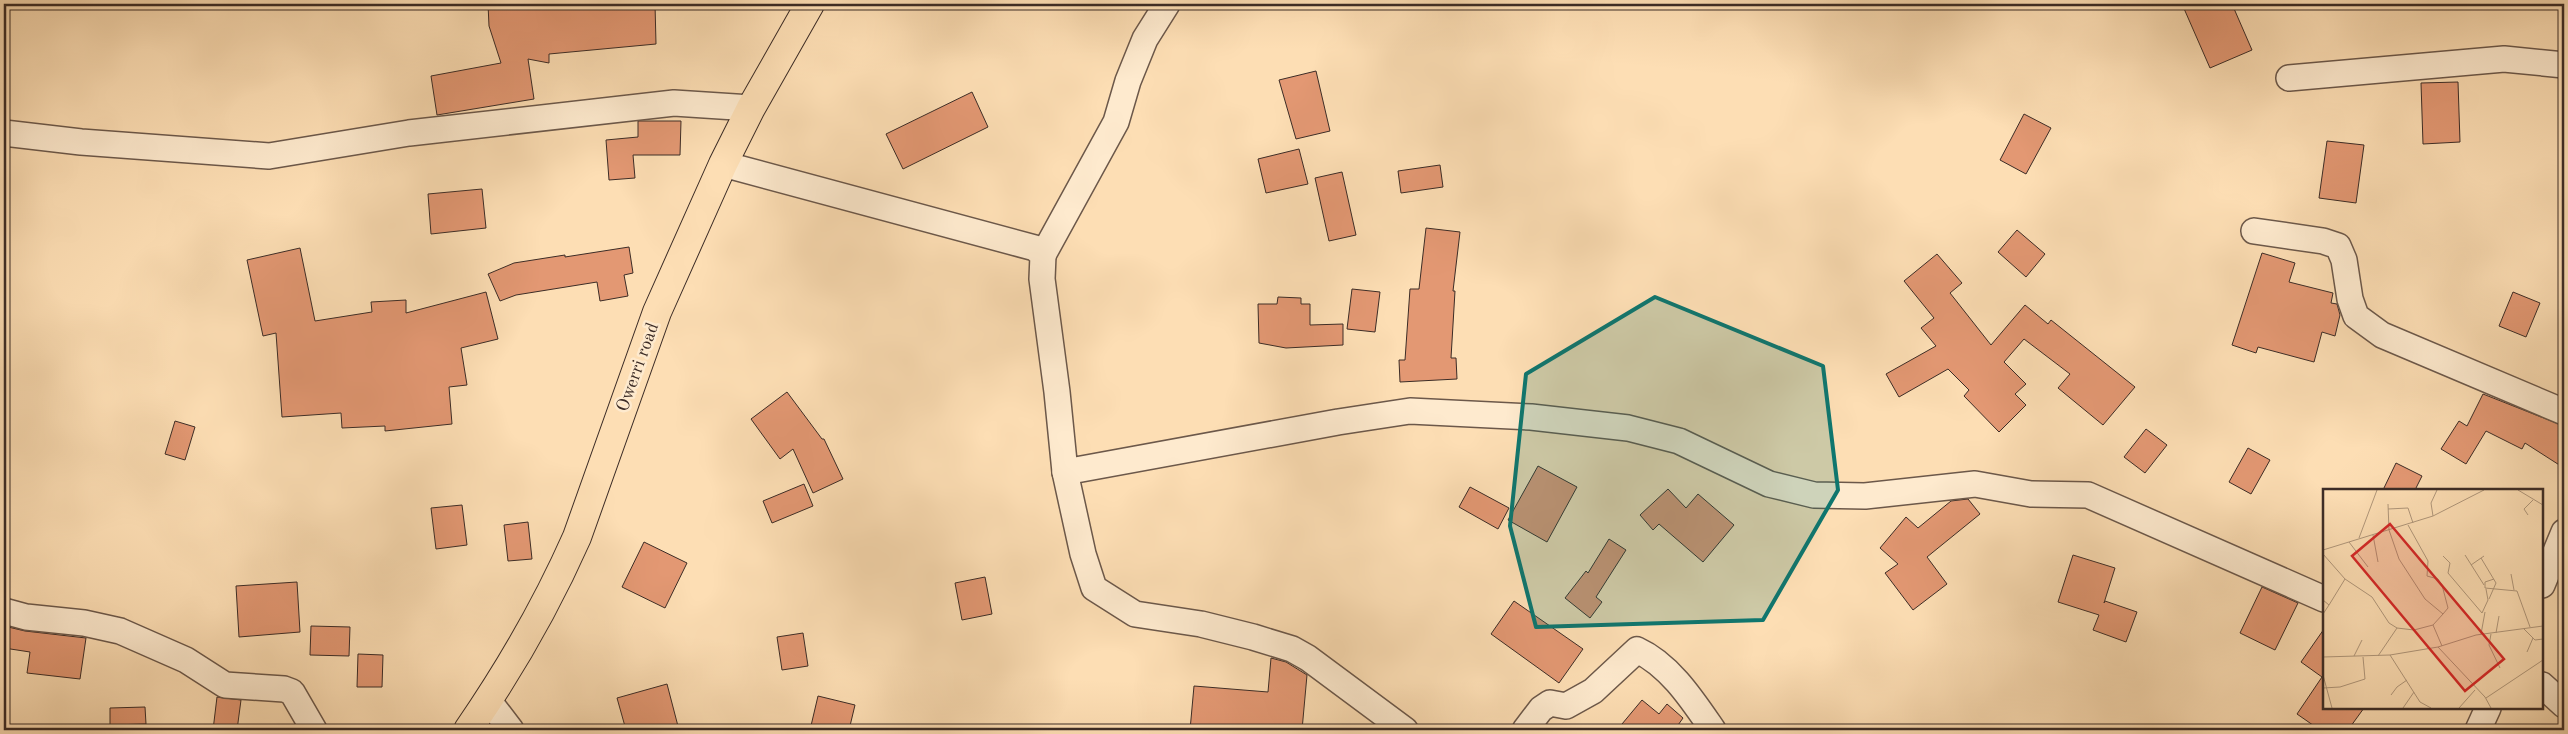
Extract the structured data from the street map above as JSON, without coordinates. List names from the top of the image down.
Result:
{
  "streets": {
    "main road": ["Owerri road"]
  }
}
